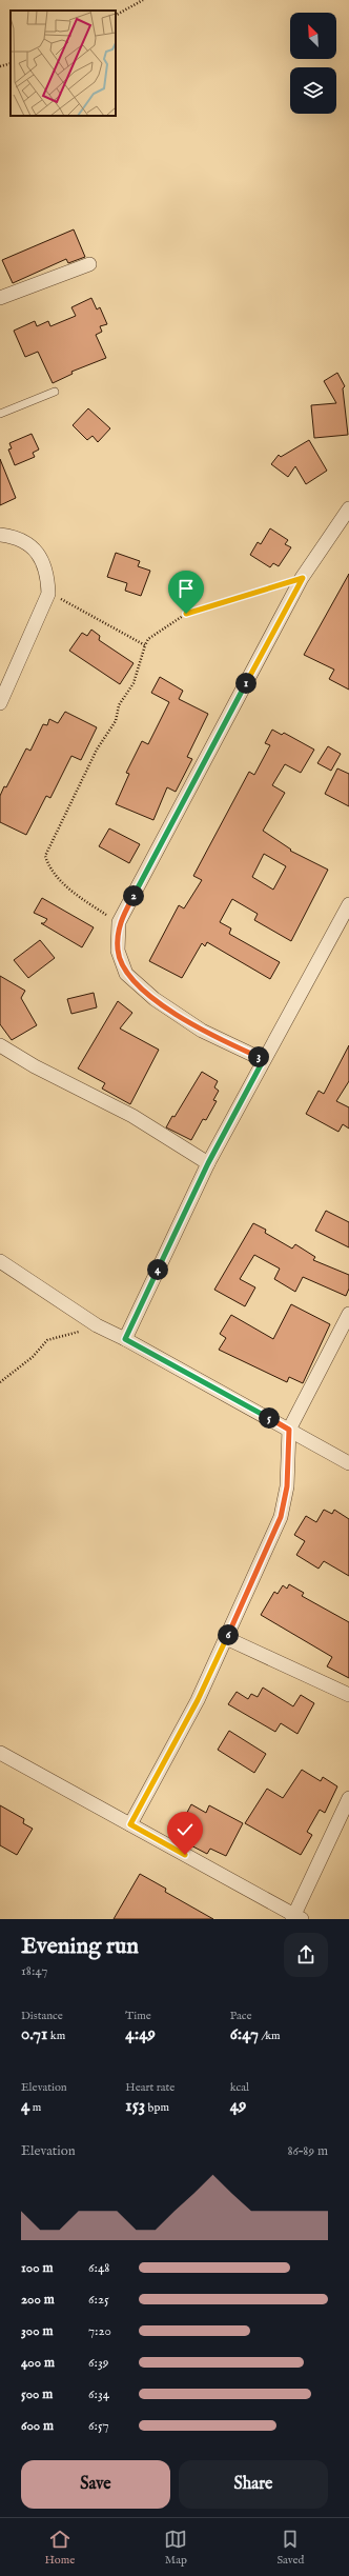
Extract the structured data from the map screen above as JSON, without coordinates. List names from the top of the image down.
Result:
{
  "north": "top left",
  "page": {
    "pins": [
      "1",
      "2",
      "3",
      "4",
      "5",
      "6"
    ],
    "heading": ["Evening run", "18:47"],
    "stats": [
      ["Distance", "0.71 km"],
      ["Time", "4:49"],
      ["Pace", "6:47 /km"],
      ["Elevation", "4 m"],
      ["Heart rate", "153 bpm"],
      ["kcal", "49"]
    ],
    "chart": ["Elevation", "86–89 m"],
    "list": [
      {
        "name": "100 m",
        "note": "6:48"
      },
      {
        "name": "200 m",
        "note": "6:25"
      },
      {
        "name": "300 m",
        "note": "7:20"
      },
      {
        "name": "400 m",
        "note": "6:39"
      },
      {
        "name": "500 m",
        "note": "6:34"
      },
      {
        "name": "600 m",
        "note": "6:57"
      }
    ],
    "buttons": ["Save", "Share"],
    "tabs": ["Home", "Map", "Saved"]
  }
}
